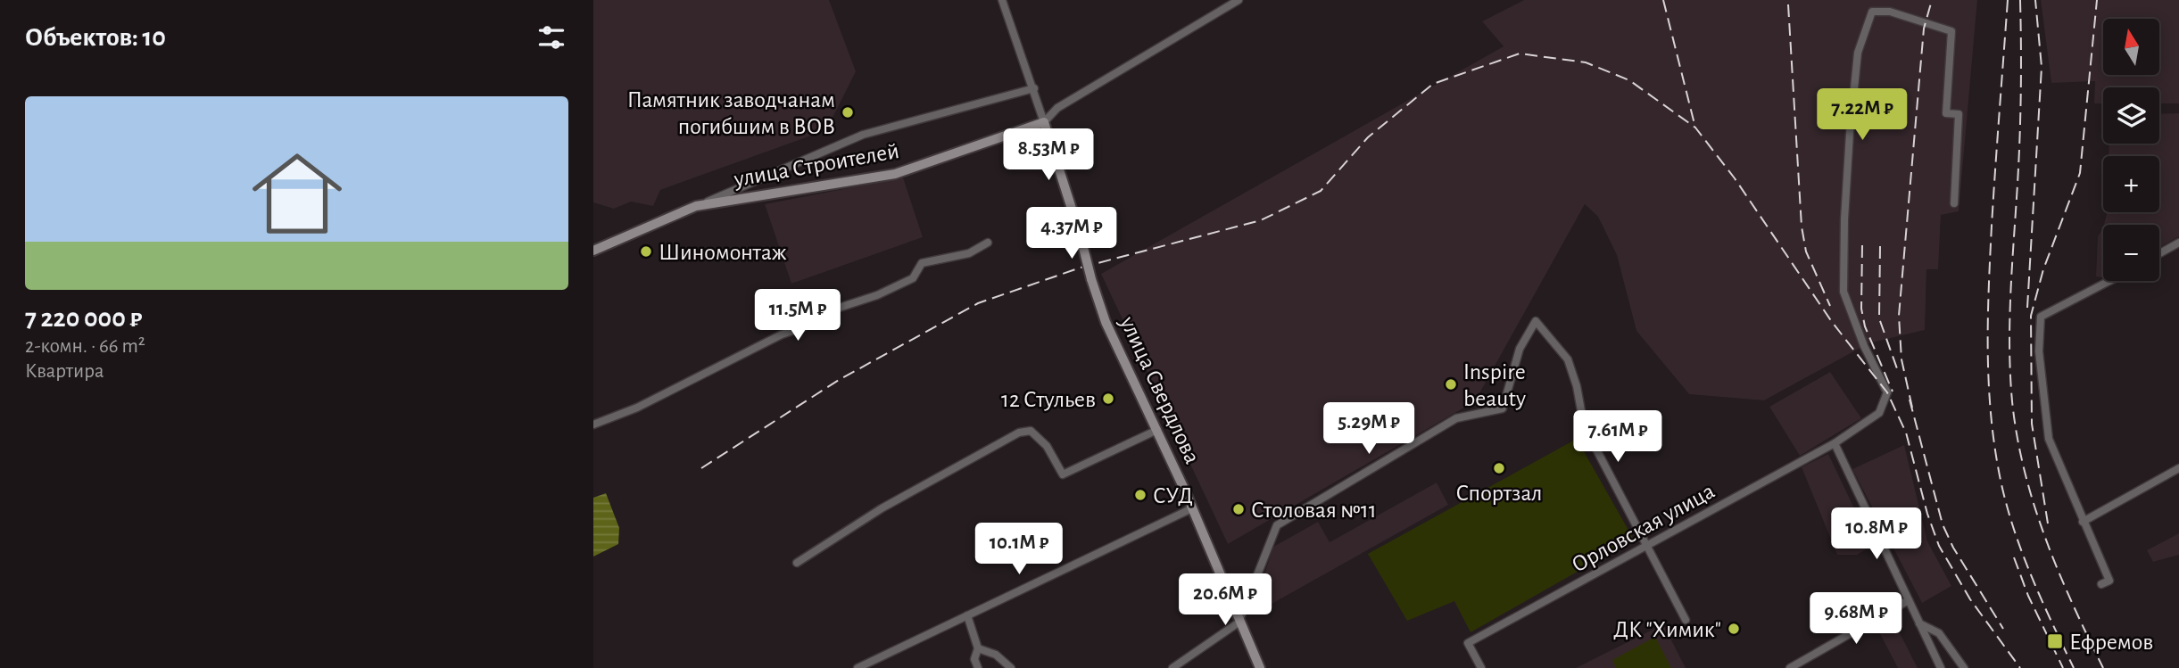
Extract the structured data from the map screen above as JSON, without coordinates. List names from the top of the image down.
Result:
{
  "streets": {
    "main road": ["улица Строителей", "улица Свердлова"],
    "street": ["Орловская улица"]
  },
  "crossings": [
    ["улица Строителей", "улица Свердлова"]
  ],
  "places": {
    "other": [
      "Памятник заводчанам погибшим в ВОВ",
      "Шиномонтаж",
      "Inspire beauty",
      "12 Стульев",
      "Спортзал",
      "СУД",
      "Столовая №11",
      "ДК \"Химик\""
    ],
    "transit": ["Ефремов"]
  },
  "north": "top",
  "page": {
    "heading": "Объектов: 10",
    "map_buttons": ["+", "−"],
    "list": [
      {
        "name": "7 220 000 ₽",
        "note": "2-комн. · 66 m² · Квартира"
      }
    ],
    "price": [
      "7.22M ₽",
      "8.53M ₽",
      "4.37M ₽",
      "11.5M ₽",
      "5.29M ₽",
      "7.61M ₽",
      "10.8M ₽",
      "10.1M ₽",
      "20.6M ₽",
      "9.68M ₽"
    ]
  }
}
